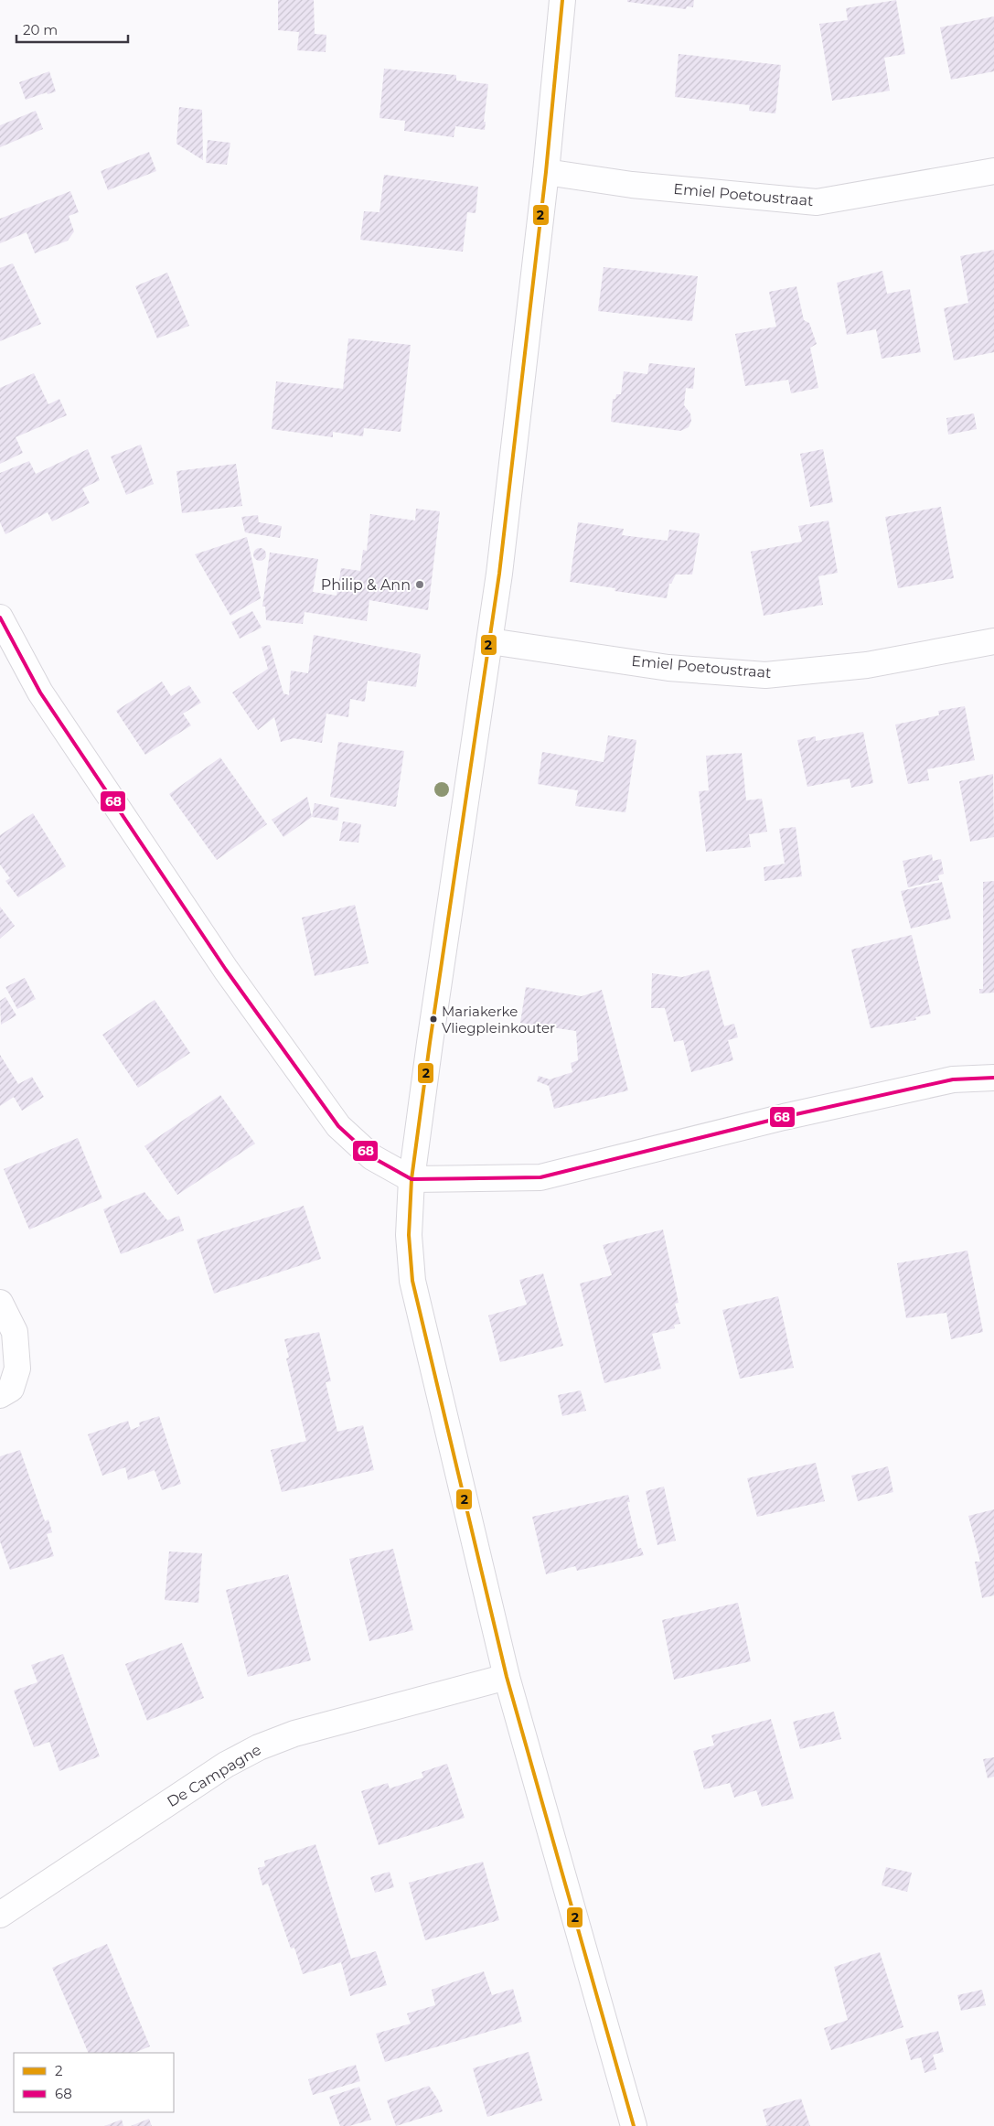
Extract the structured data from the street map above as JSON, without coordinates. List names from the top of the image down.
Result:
{
  "streets": {
    "street": ["Emiel Poetoustraat", "De Campagne"]
  },
  "places": ["Philip & Ann", "Mariakerke Vliegpleinkouter"],
  "lines": ["transit line 2", "transit line 68"],
  "legend": ["2", "68"],
  "scale_bar": "20 m"
}
